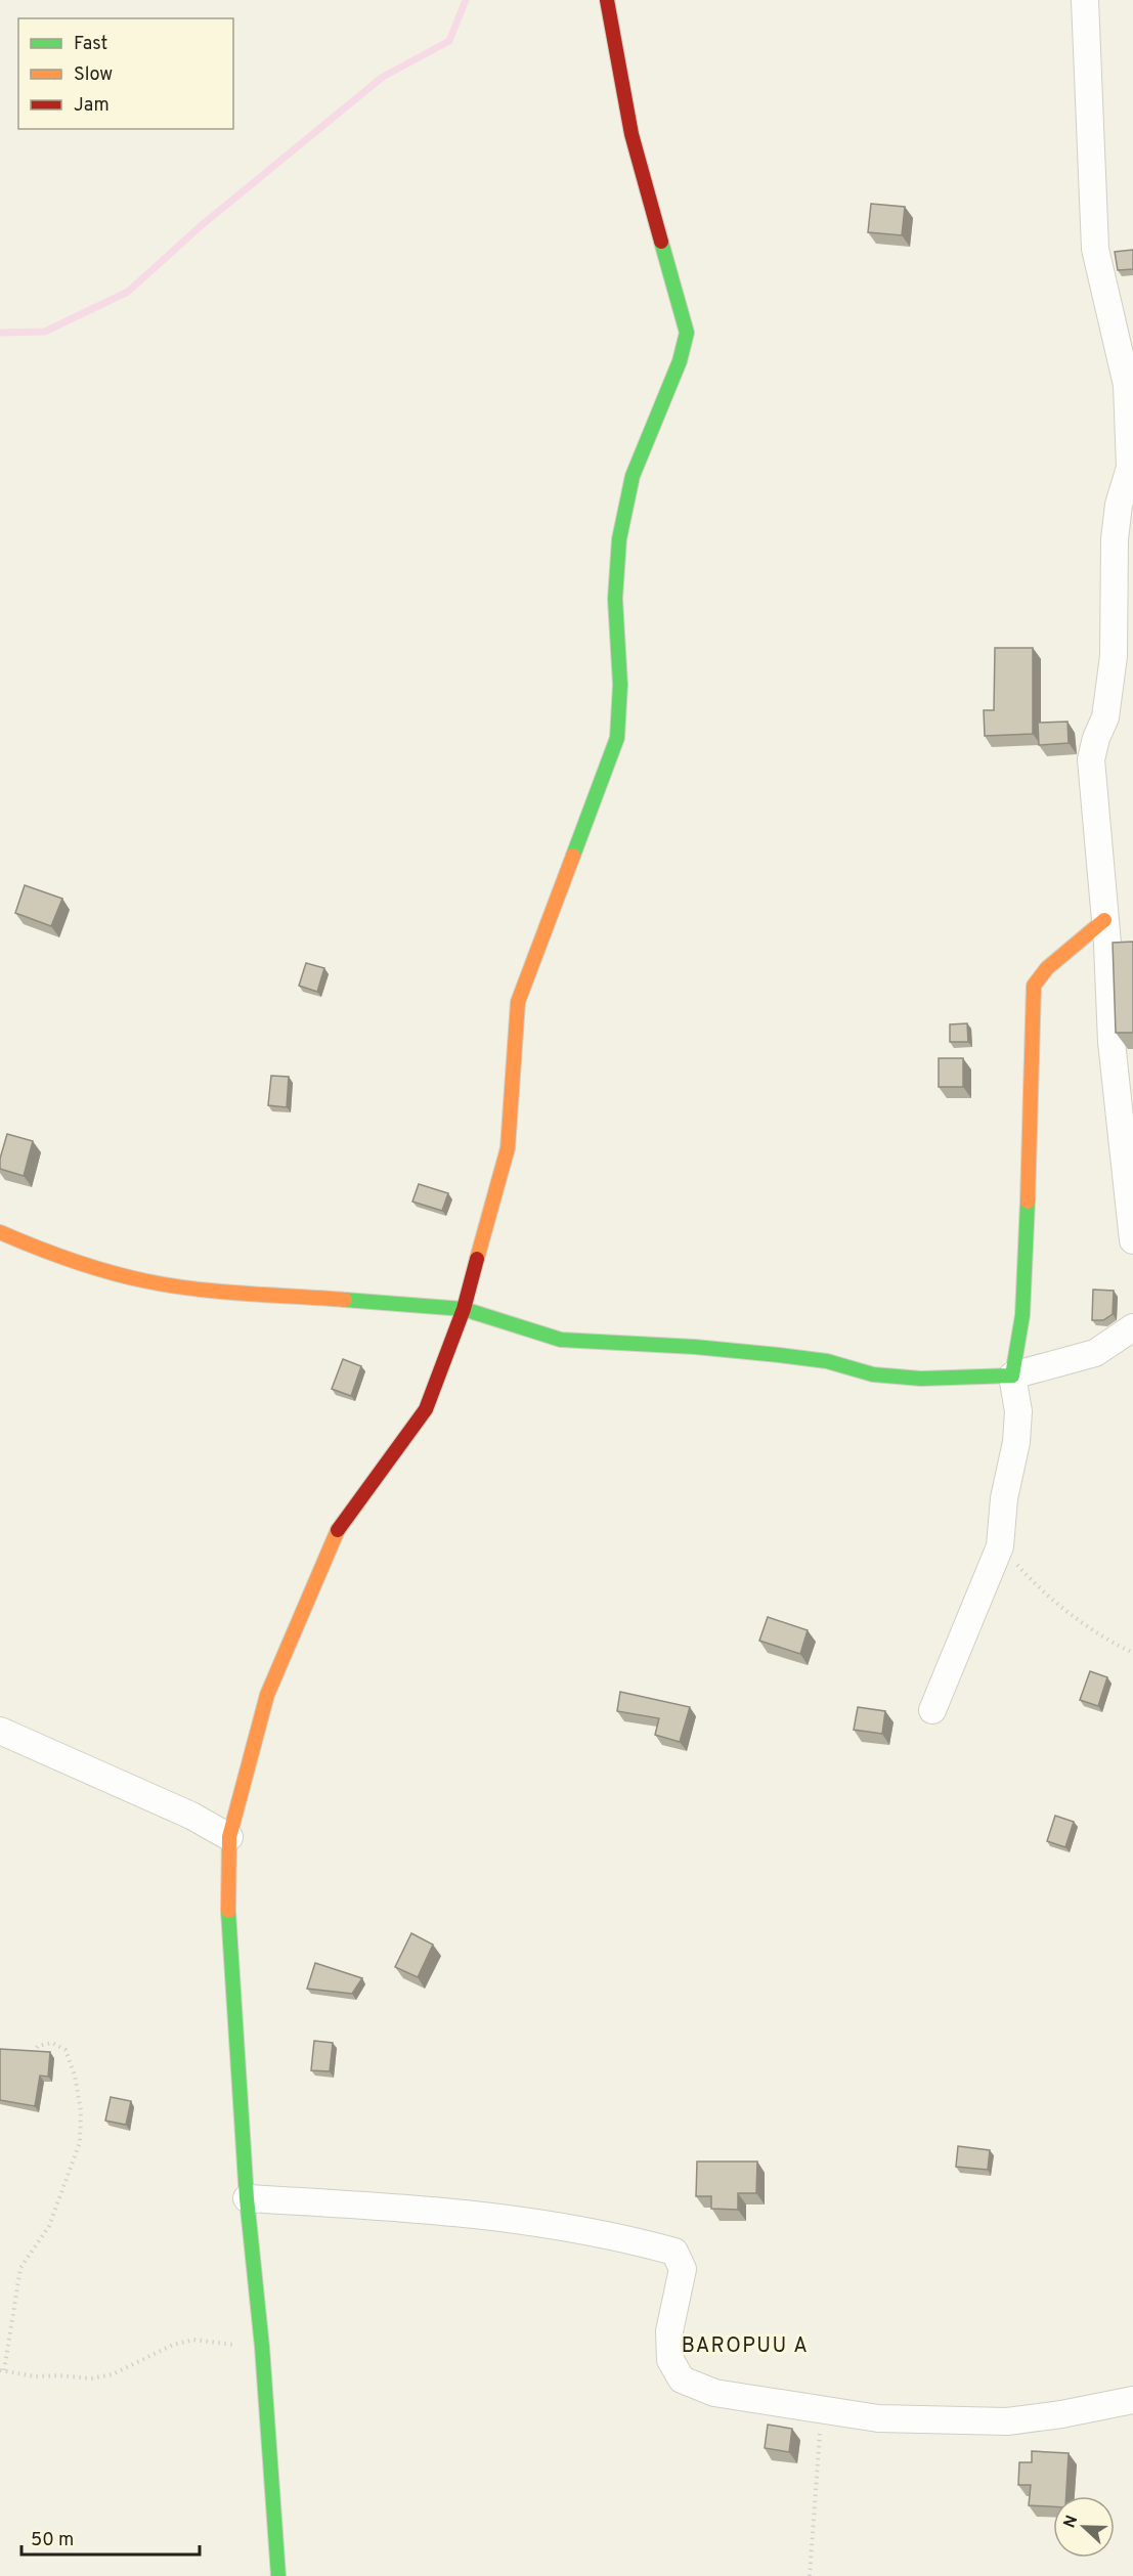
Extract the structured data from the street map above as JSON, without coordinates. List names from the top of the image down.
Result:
{
  "districts": ["BAROPUU A"],
  "legend": ["Fast", "Slow", "Jam"],
  "scale_bar": "50 m",
  "north": "left"
}
